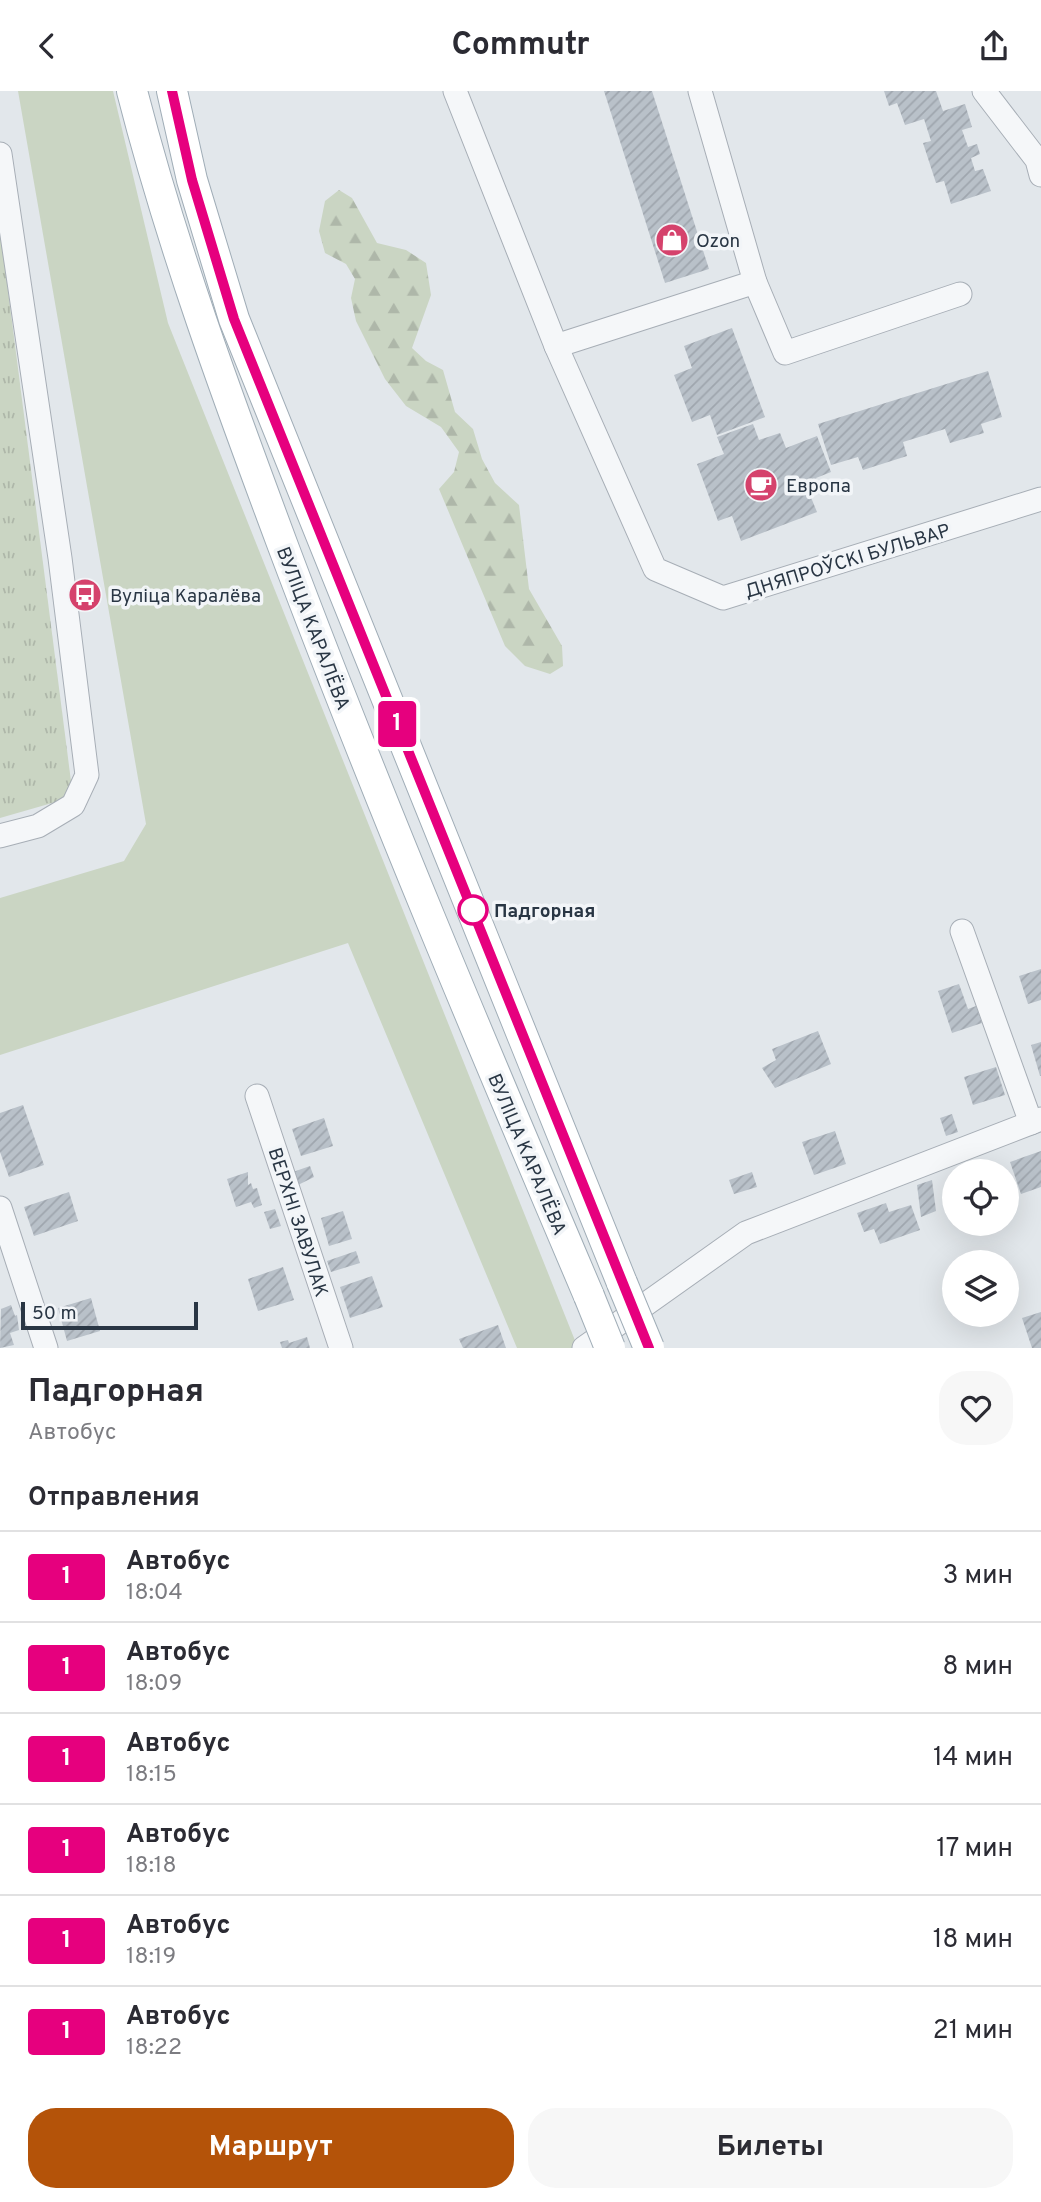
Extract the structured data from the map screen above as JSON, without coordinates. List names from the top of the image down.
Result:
{
  "streets": {
    "main road": ["ВУЛІЦА КАРАЛЁВА"],
    "street": ["ДНЯПРОЎСКІ БУЛЬВАР", "ВЕРХНІ ЗАВУЛАК"]
  },
  "places": {
    "shop": ["Ozon"],
    "cafe": ["Европа"],
    "bus stop": ["Вуліца Каралёва"],
    "other": ["Падгорная"]
  },
  "lines": ["bus line 1"],
  "scale_bar": "50 m",
  "page": {
    "header": "Commutr",
    "on_map": "1",
    "scale": "50 m",
    "heading": [
      ["Падгорная", "Автобус"],
      "Отправления"
    ],
    "list": [
      {
        "mark": "1",
        "name": "Автобус",
        "note": "18:04",
        "value": "3 мин"
      },
      {
        "mark": "1",
        "name": "Автобус",
        "note": "18:09",
        "value": "8 мин"
      },
      {
        "mark": "1",
        "name": "Автобус",
        "note": "18:15",
        "value": "14 мин"
      },
      {
        "mark": "1",
        "name": "Автобус",
        "note": "18:18",
        "value": "17 мин"
      },
      {
        "mark": "1",
        "name": "Автобус",
        "note": "18:19",
        "value": "18 мин"
      },
      {
        "mark": "1",
        "name": "Автобус",
        "note": "18:22",
        "value": "21 мин"
      }
    ],
    "buttons": ["Маршрут", "Билеты"]
  }
}
